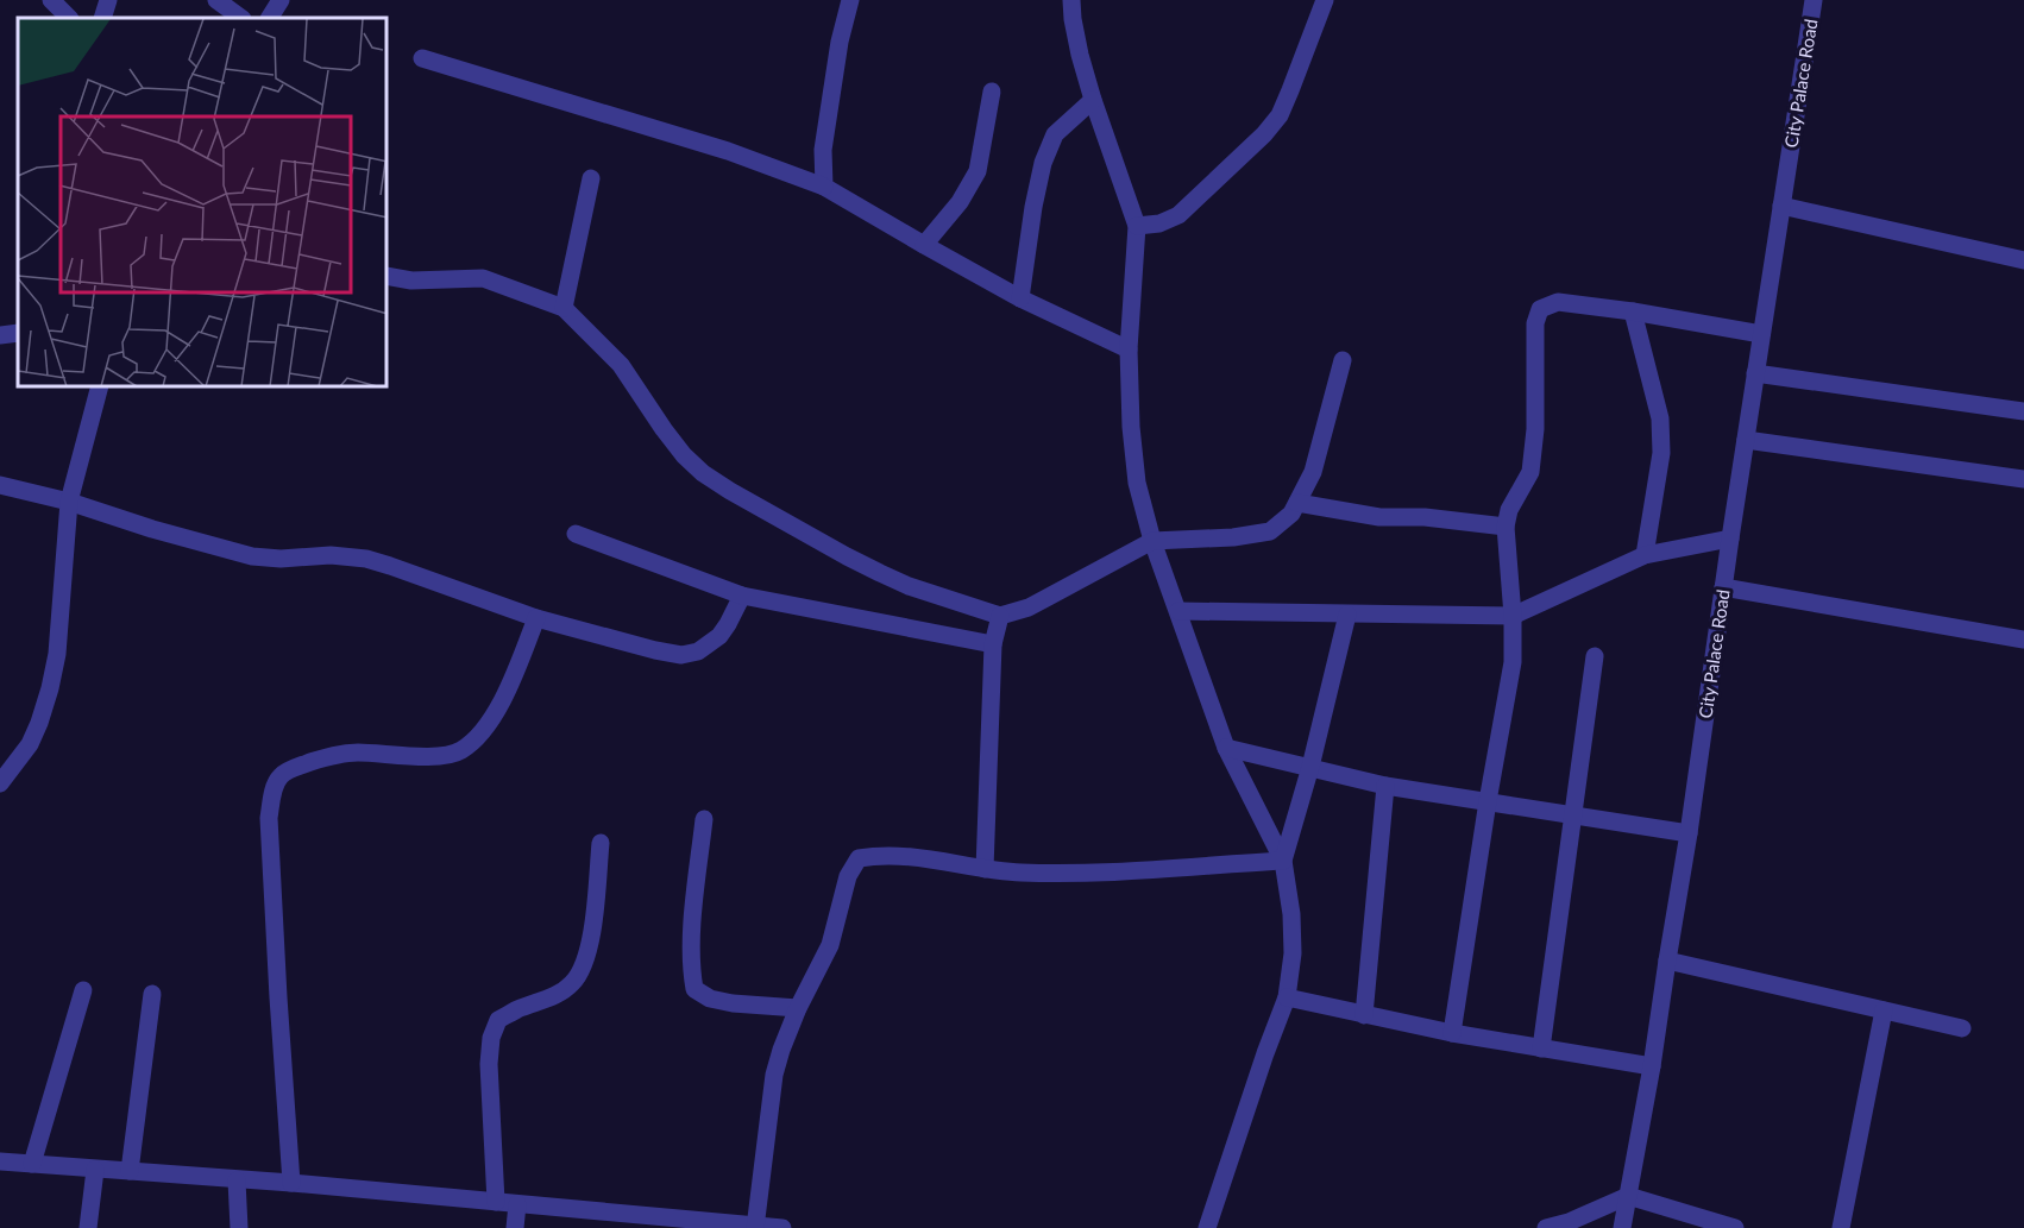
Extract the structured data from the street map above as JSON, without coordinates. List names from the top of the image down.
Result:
{
  "streets": {
    "street": ["City Palace Road"]
  }
}
